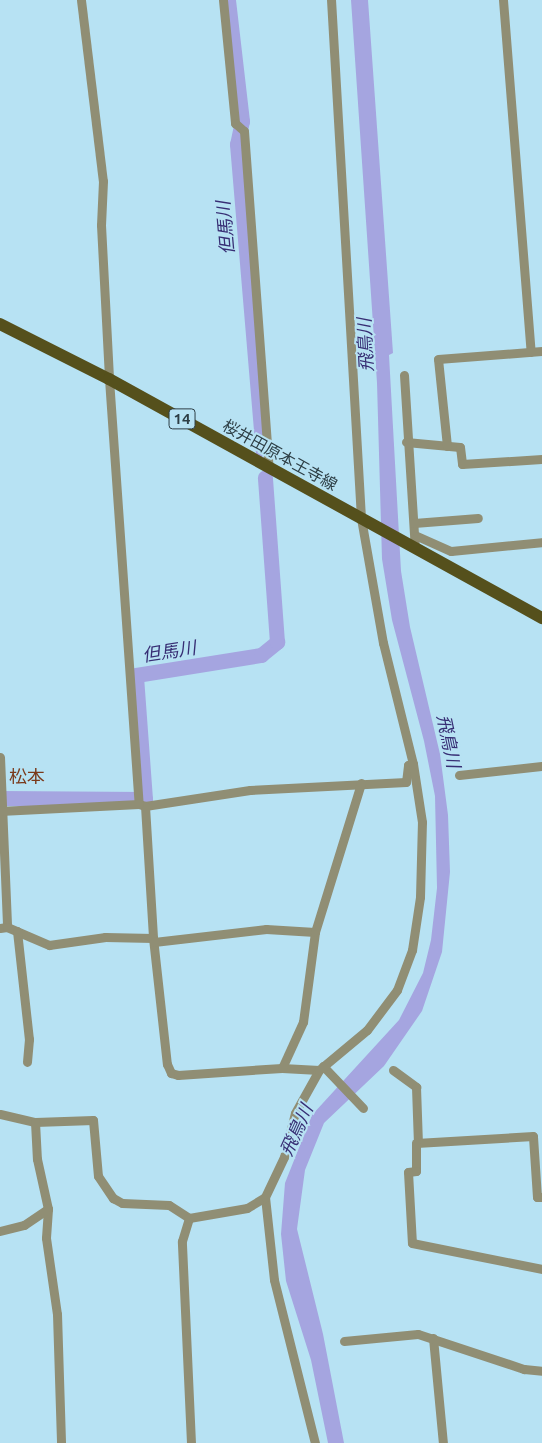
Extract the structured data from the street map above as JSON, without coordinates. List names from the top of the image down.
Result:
{
  "streets": {
    "main road": ["14", "桜井田原本王寺線"]
  },
  "districts": ["松本"],
  "water": ["但馬川", "飛鳥川"]
}
